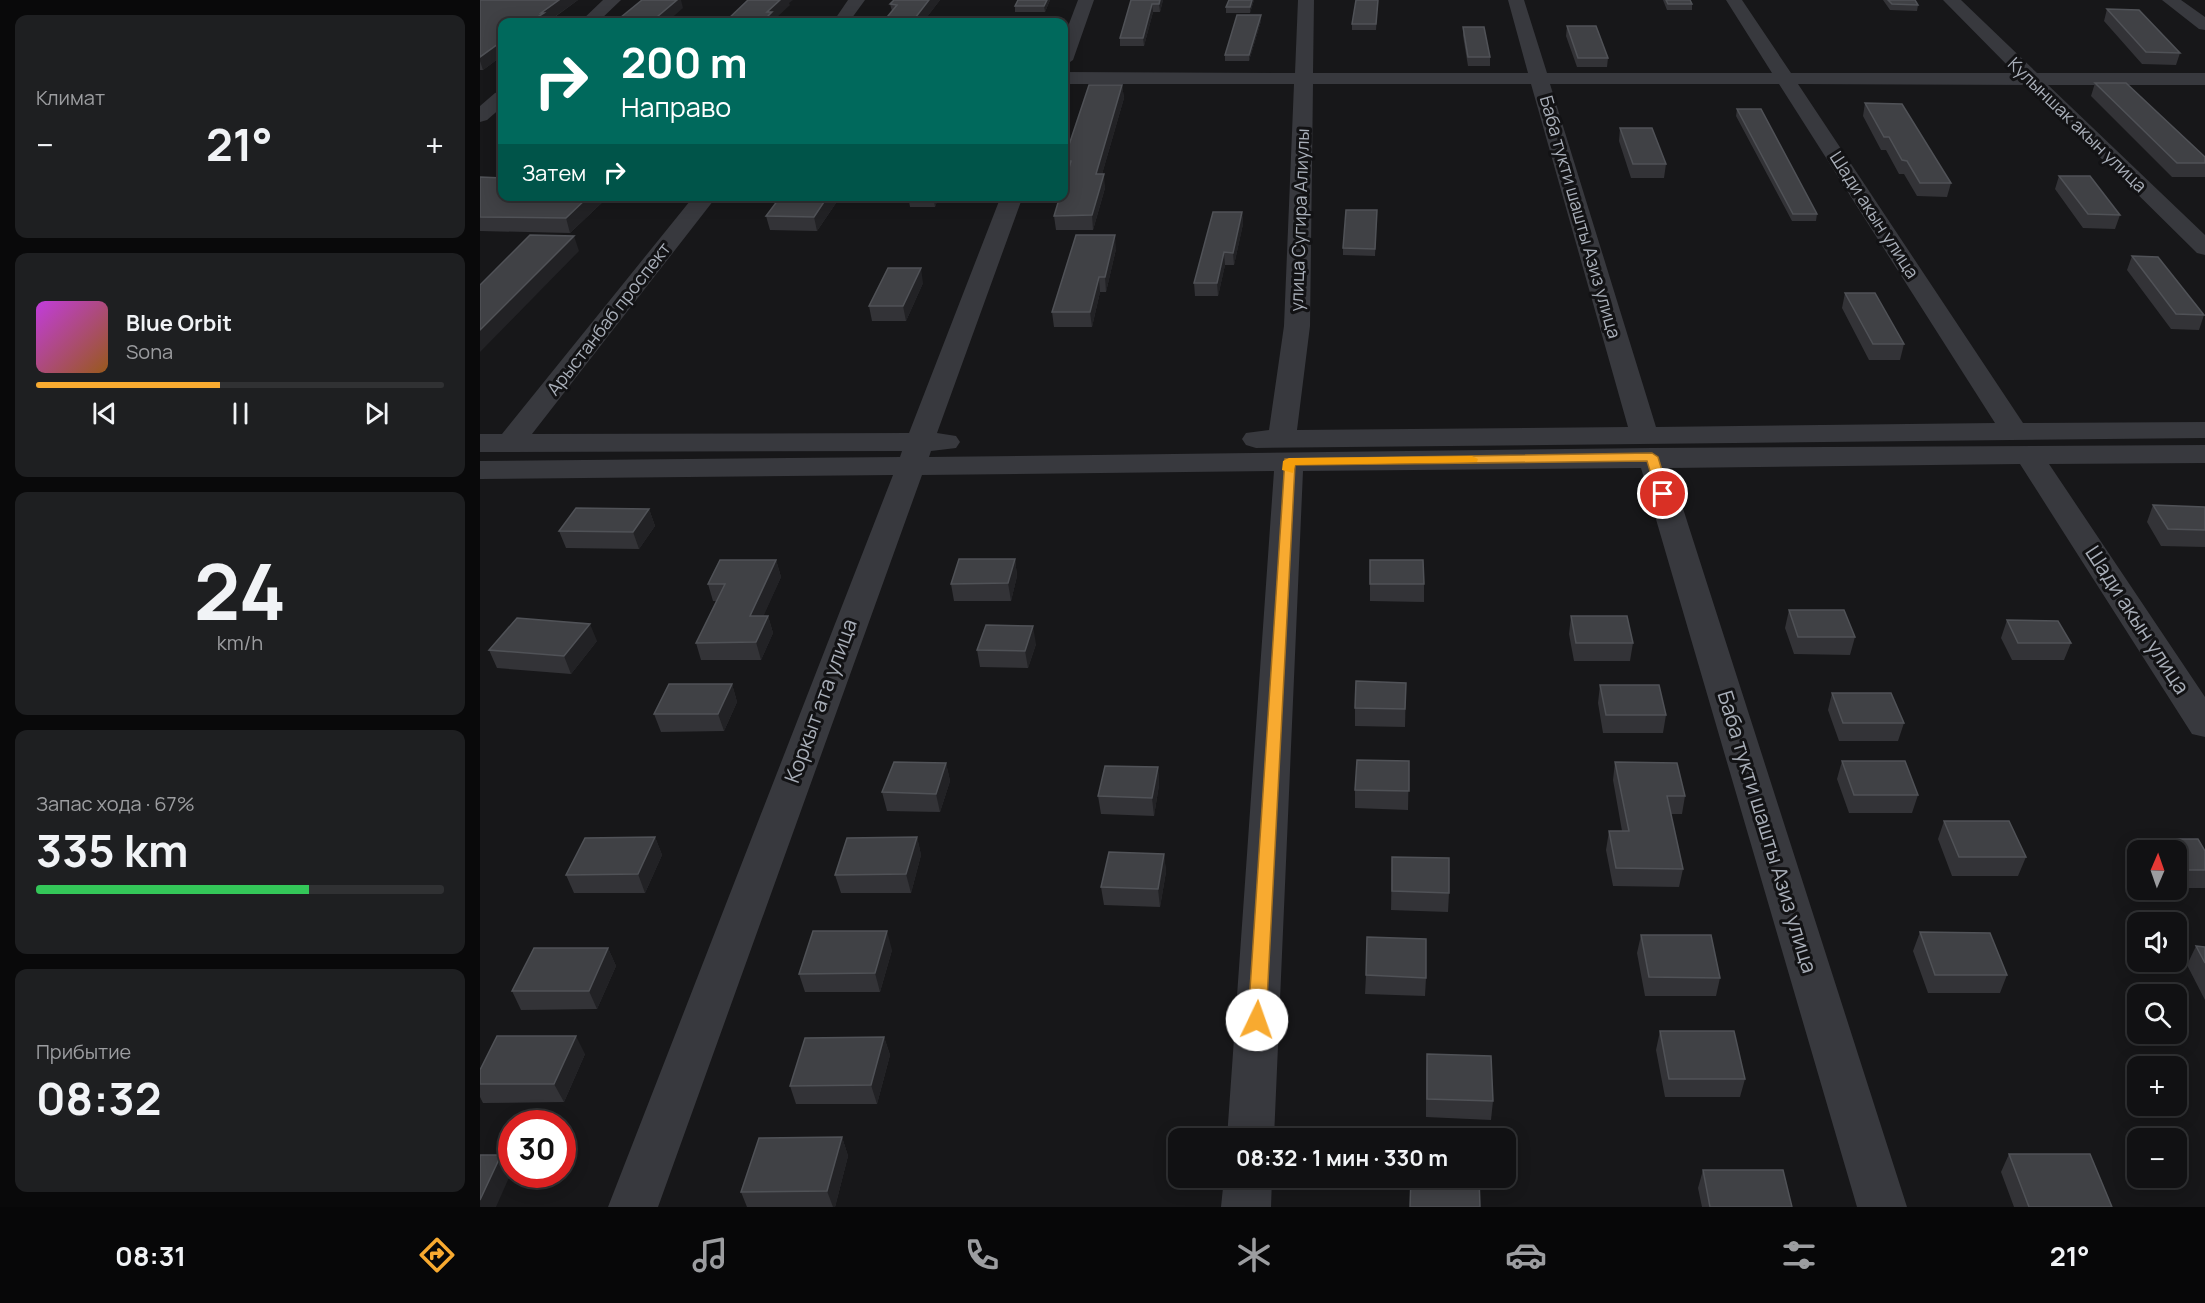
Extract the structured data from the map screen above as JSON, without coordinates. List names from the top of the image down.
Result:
{
  "streets": {
    "street": [
      "Кулыншак акын улица",
      "Шади акын улица",
      "Баба тукти шашты Азиз улица",
      "улица Сугира Алиулы",
      "Арыстанбаб проспект",
      "Коркыт ата улица"
    ]
  },
  "north": "top",
  "page": {
    "tile": [
      "Климат",
      ["24", "km/h"],
      ["Запас хода · 67%", "335 km"],
      ["Прибытие", "08:32"]
    ],
    "turn": ["200 m", "Направо"],
    "heat": ["−", "21°", "+"],
    "then": "Затем",
    "song": ["Blue Orbit", "Sona"],
    "map_buttons": ["+", "−"],
    "limit": "30",
    "trip": "08:32 · 1 мин · 330 m",
    "tabs": ["08:31", "21°"]
  }
}
